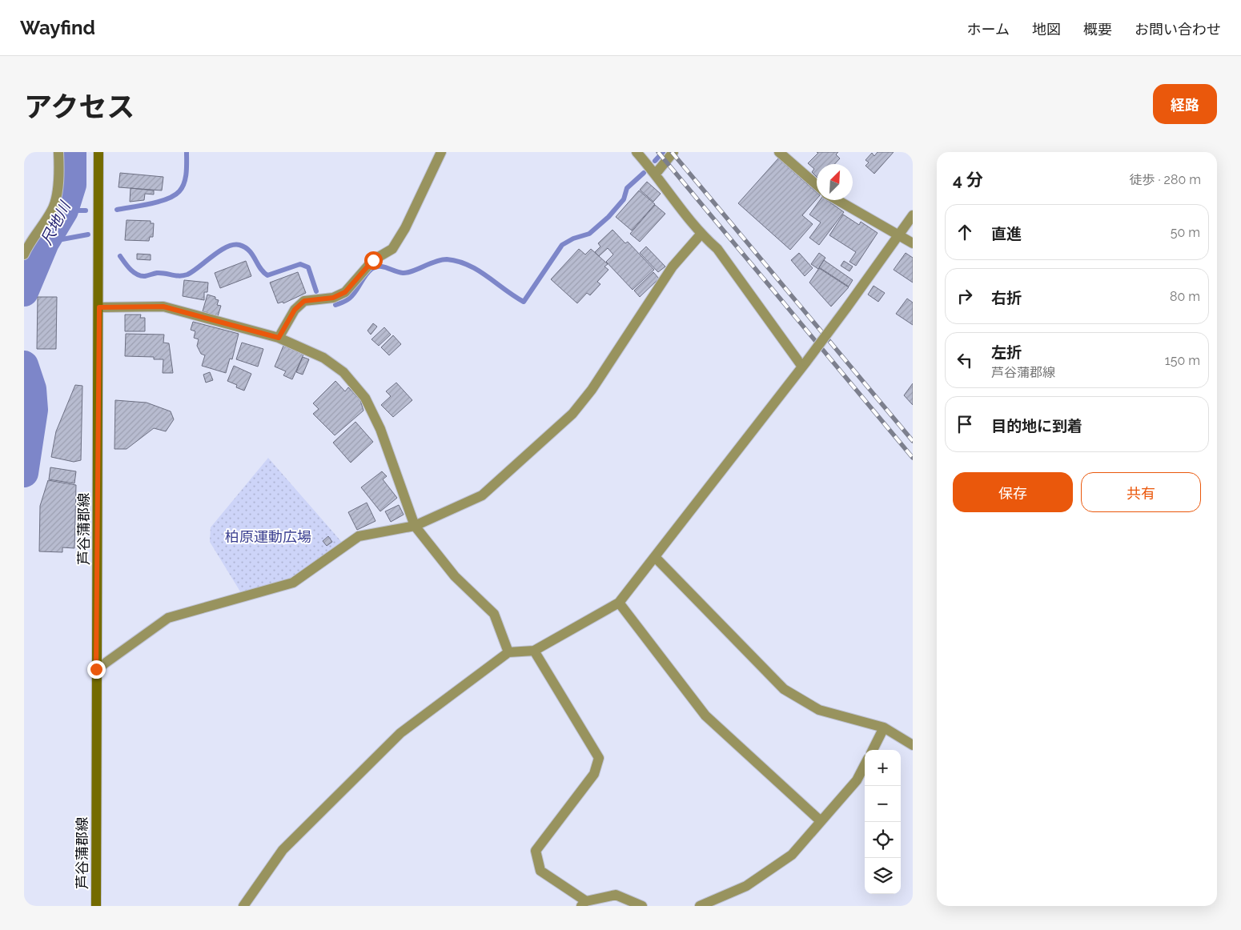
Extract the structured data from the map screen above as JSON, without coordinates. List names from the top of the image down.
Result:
{
  "streets": {
    "main road": ["芦谷蒲郡線"]
  },
  "water": ["尺地川"],
  "parks": ["柏原運動広場"],
  "north": "top right",
  "page": {
    "header": "Wayfind",
    "nav": [
      "ホーム",
      "地図",
      "概要",
      "お問い合わせ"
    ],
    "title": "アクセス",
    "buttons": [
      "経路",
      ["保存", "共有"]
    ],
    "heading": ["4 分", "徒歩 · 280 m"],
    "list": [
      ["直進", "50 m"],
      ["右折", "80 m"],
      ["左折", "芦谷蒲郡線", "150 m"],
      "目的地に到着"
    ],
    "map_buttons": ["+", "−"]
  }
}
